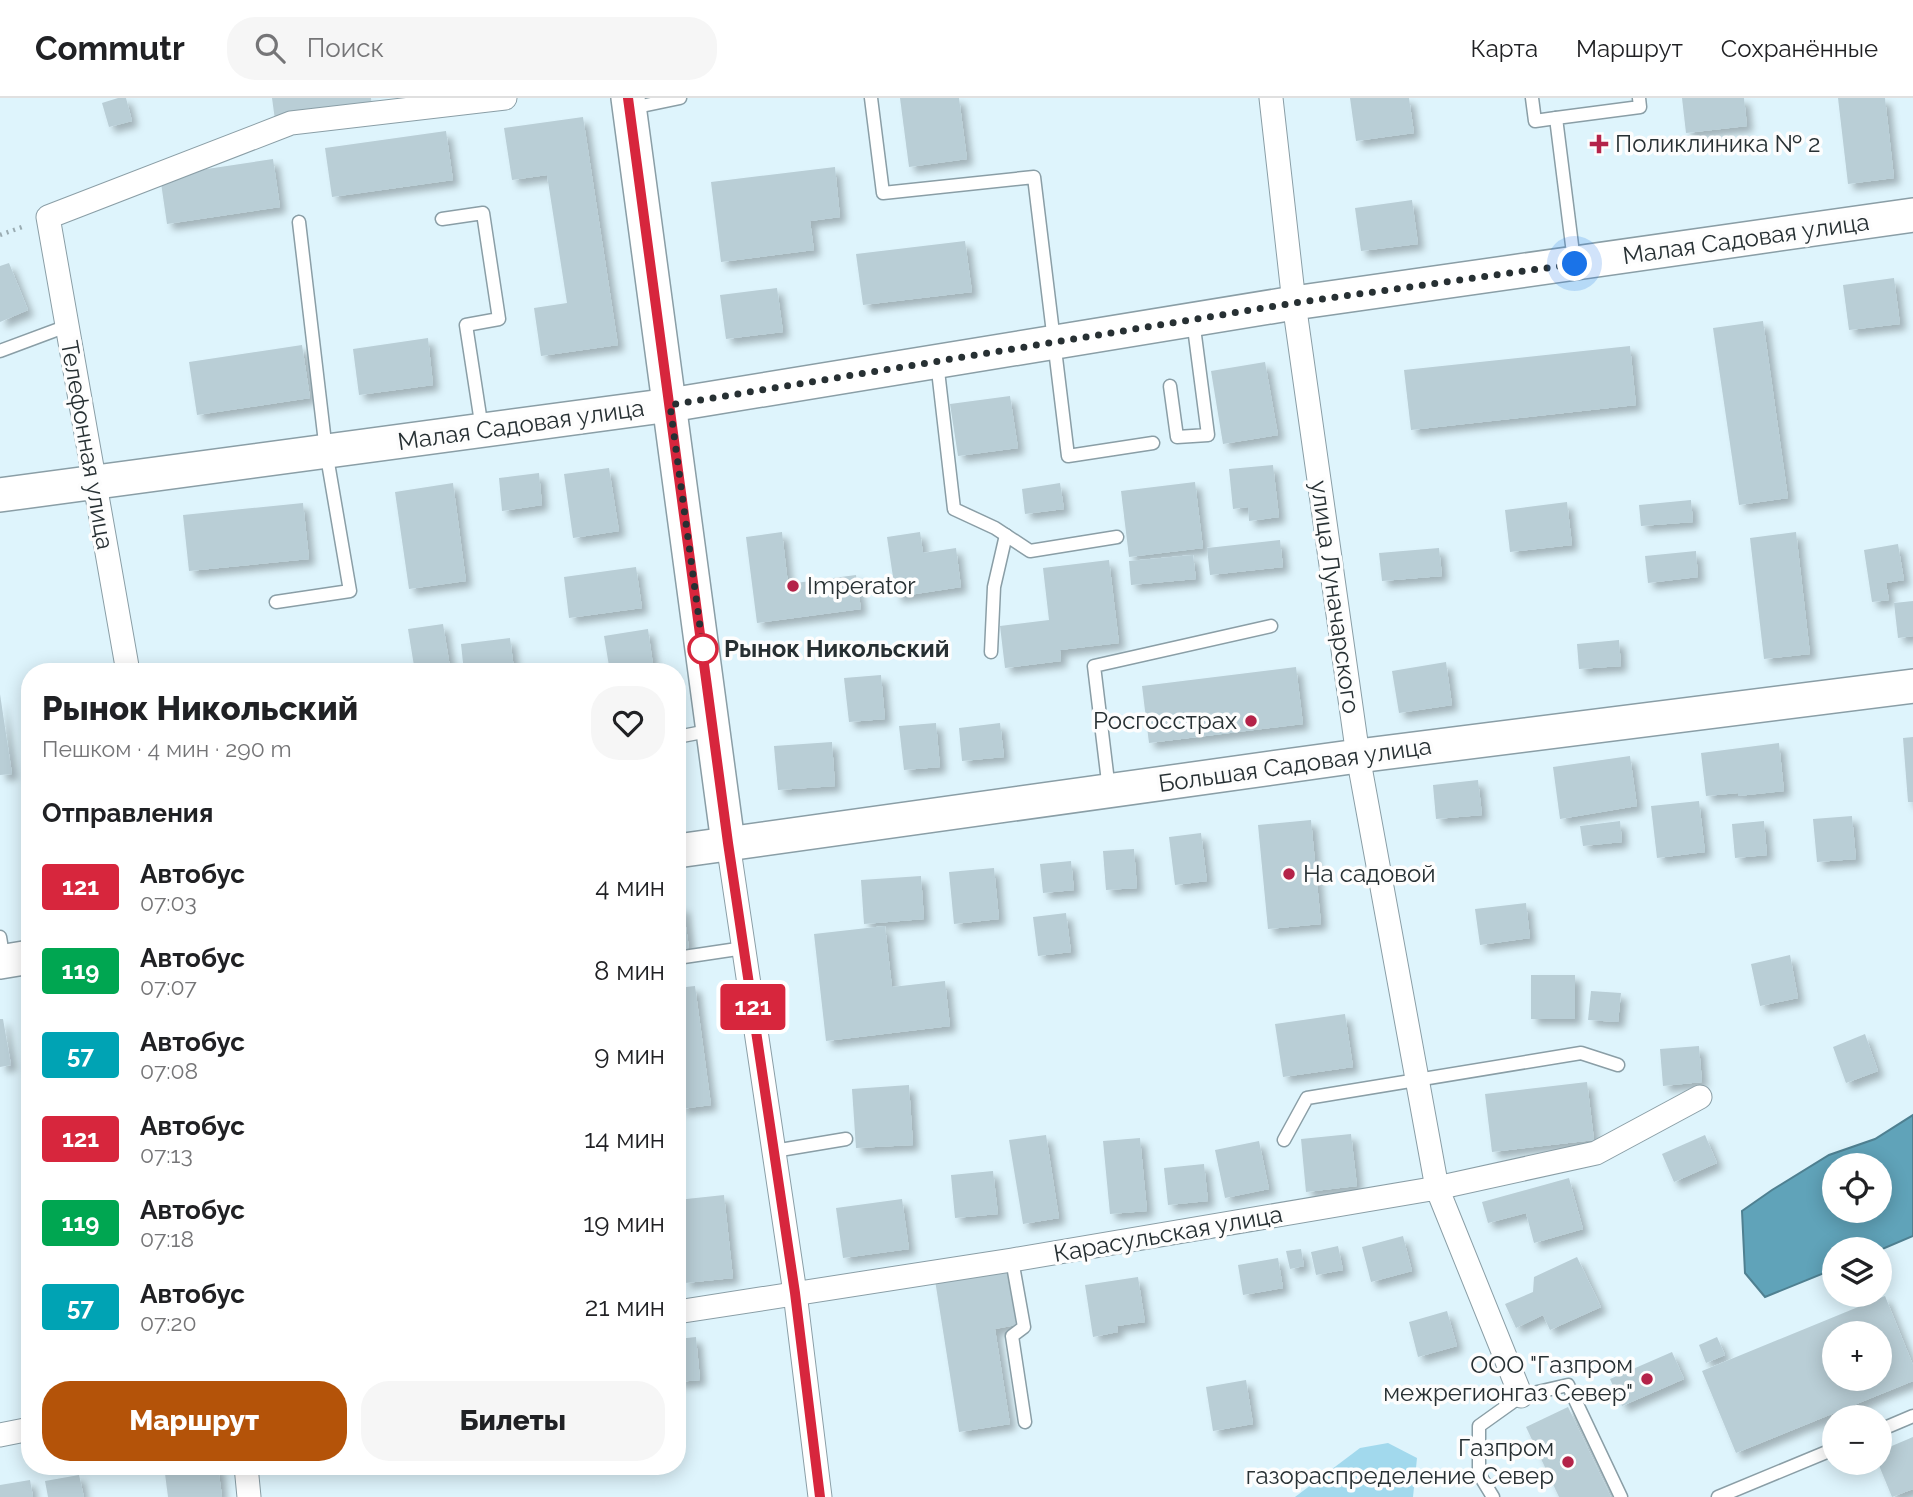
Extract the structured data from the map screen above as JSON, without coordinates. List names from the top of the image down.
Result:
{
  "streets": {
    "street": [
      "Малая Садовая улица",
      "Телефонная улица",
      "улица Луначарского",
      "Большая Садовая улица",
      "Карасульская улица"
    ]
  },
  "crossings": [
    ["Малая Садовая улица", "Телефонная улица"],
    ["Малая Садовая улица", "улица Луначарского"],
    ["улица Луначарского", "Большая Садовая улица"],
    ["улица Луначарского", "Карасульская улица"]
  ],
  "places": {
    "health": ["Поликлиника № 2"],
    "other": [
      "Imperator",
      "Рынок Никольский",
      "Росгосстрах",
      "На садовой",
      "ООО \"Газпром межрегионгаз Север\"",
      "Газпром газораспределение Север"
    ]
  },
  "lines": ["bus line 121"],
  "page": {
    "header": "Commutr",
    "search": "Поиск",
    "nav": ["Карта", "Маршрут", "Сохранённые"],
    "on_map": "121",
    "heading": [
      ["Рынок Никольский", "Пешком · 4 мин · 290 m"],
      "Отправления"
    ],
    "list": [
      {
        "mark": "121",
        "name": "Автобус",
        "note": "07:03",
        "value": "4 мин"
      },
      {
        "mark": "119",
        "name": "Автобус",
        "note": "07:07",
        "value": "8 мин"
      },
      {
        "mark": "57",
        "name": "Автобус",
        "note": "07:08",
        "value": "9 мин"
      },
      {
        "mark": "121",
        "name": "Автобус",
        "note": "07:13",
        "value": "14 мин"
      },
      {
        "mark": "119",
        "name": "Автобус",
        "note": "07:18",
        "value": "19 мин"
      },
      {
        "mark": "57",
        "name": "Автобус",
        "note": "07:20",
        "value": "21 мин"
      }
    ],
    "map_buttons": ["+", "−"],
    "buttons": ["Маршрут", "Билеты"]
  }
}
